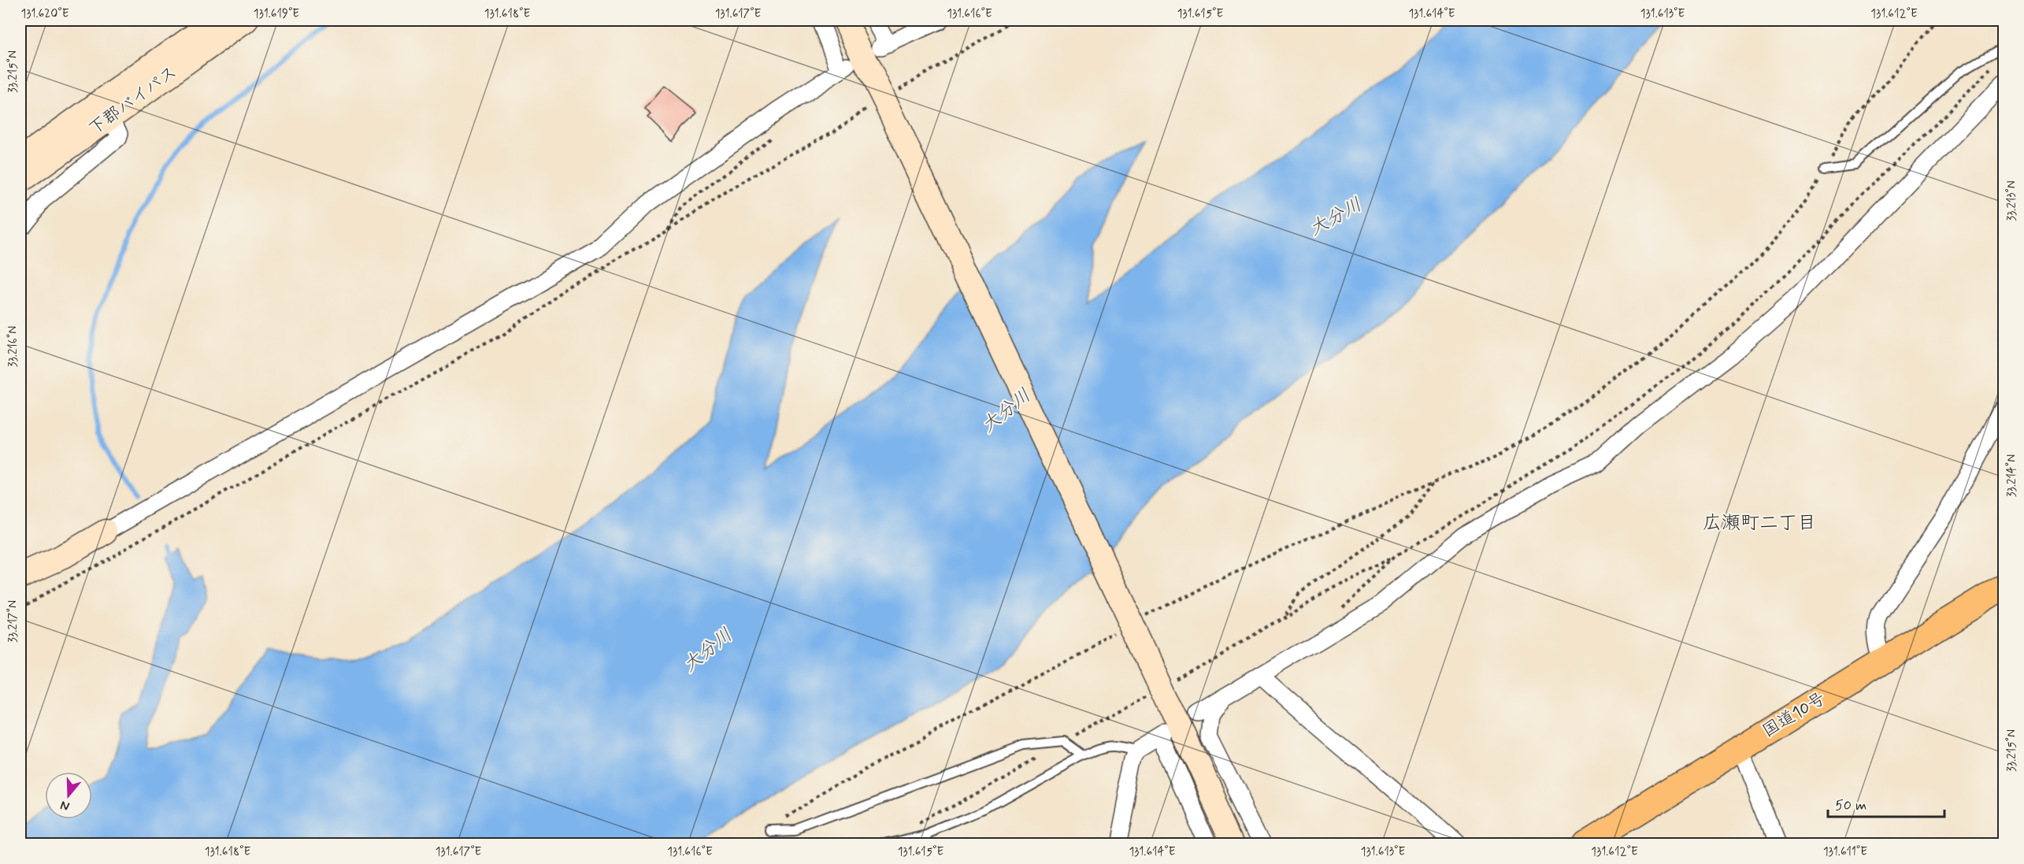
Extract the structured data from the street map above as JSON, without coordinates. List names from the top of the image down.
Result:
{
  "streets": {
    "highway": ["国道10号"],
    "street": ["下郡バイパス"]
  },
  "districts": ["広瀬町二丁目"],
  "water": ["大分川"],
  "scale_bar": "50 m",
  "north": "bottom",
  "coordinates": [
    "131.620°E",
    "131.619°E",
    "131.618°E",
    "131.617°E",
    "131.616°E",
    "131.615°E",
    "131.614°E",
    "131.613°E",
    "131.612°E",
    "33.215°N",
    "33.213°N",
    "33.216°N",
    "33.214°N",
    "33.217°N",
    "131.611°E"
  ]
}
